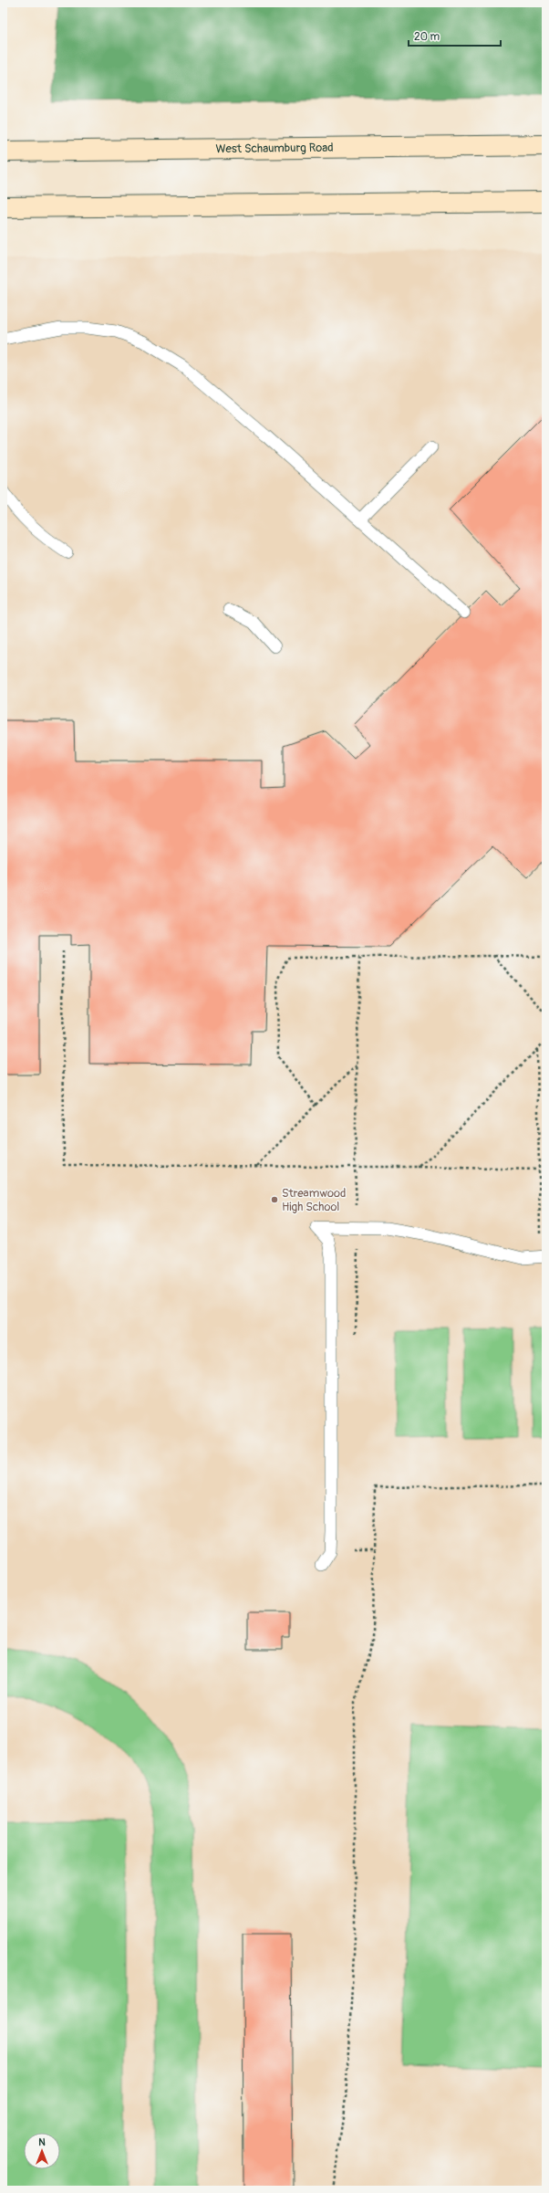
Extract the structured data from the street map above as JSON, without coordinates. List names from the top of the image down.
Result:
{
  "streets": {
    "main road": ["West Schaumburg Road"]
  },
  "places": ["Streamwood High School"],
  "scale_bar": "20 m",
  "north": "top"
}
